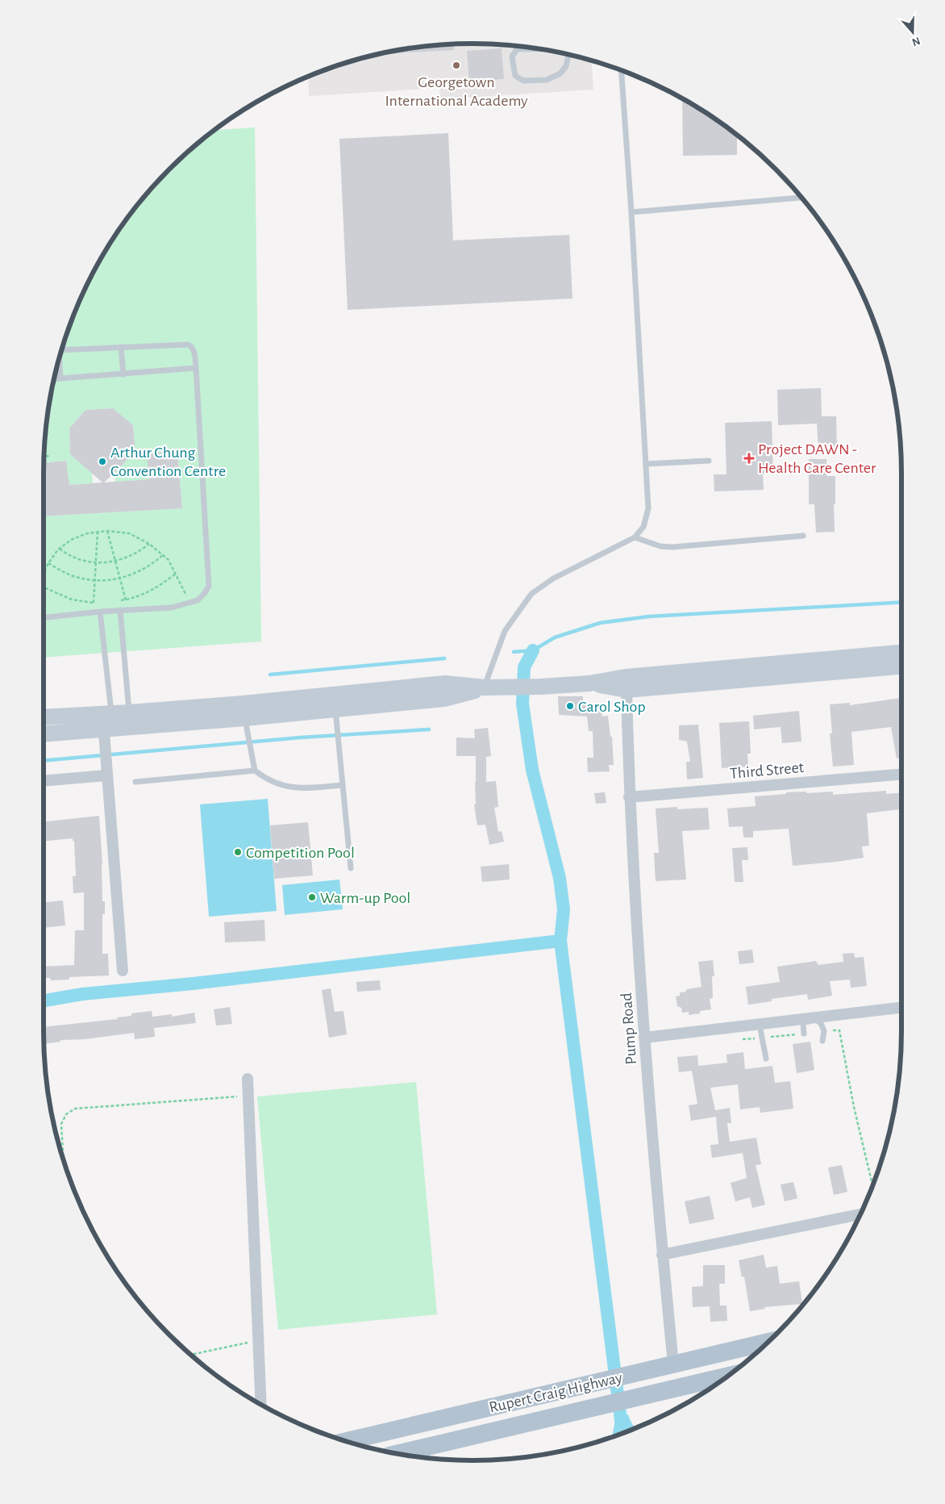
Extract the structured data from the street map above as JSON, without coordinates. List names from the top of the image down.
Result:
{
  "streets": {
    "main road": ["Rupert Craig Highway"],
    "street": ["Third Street", "Pump Road"]
  },
  "crossings": [
    ["Third Street", "Pump Road"],
    ["Pump Road", "Rupert Craig Highway"]
  ],
  "places": {
    "other": [
      "Georgetown International Academy",
      "Arthur Chung Convention Centre",
      "Carol Shop",
      "Competition Pool",
      "Warm-up Pool"
    ],
    "health": ["Project DAWN - Health Care Center"]
  },
  "north": "bottom"
}
